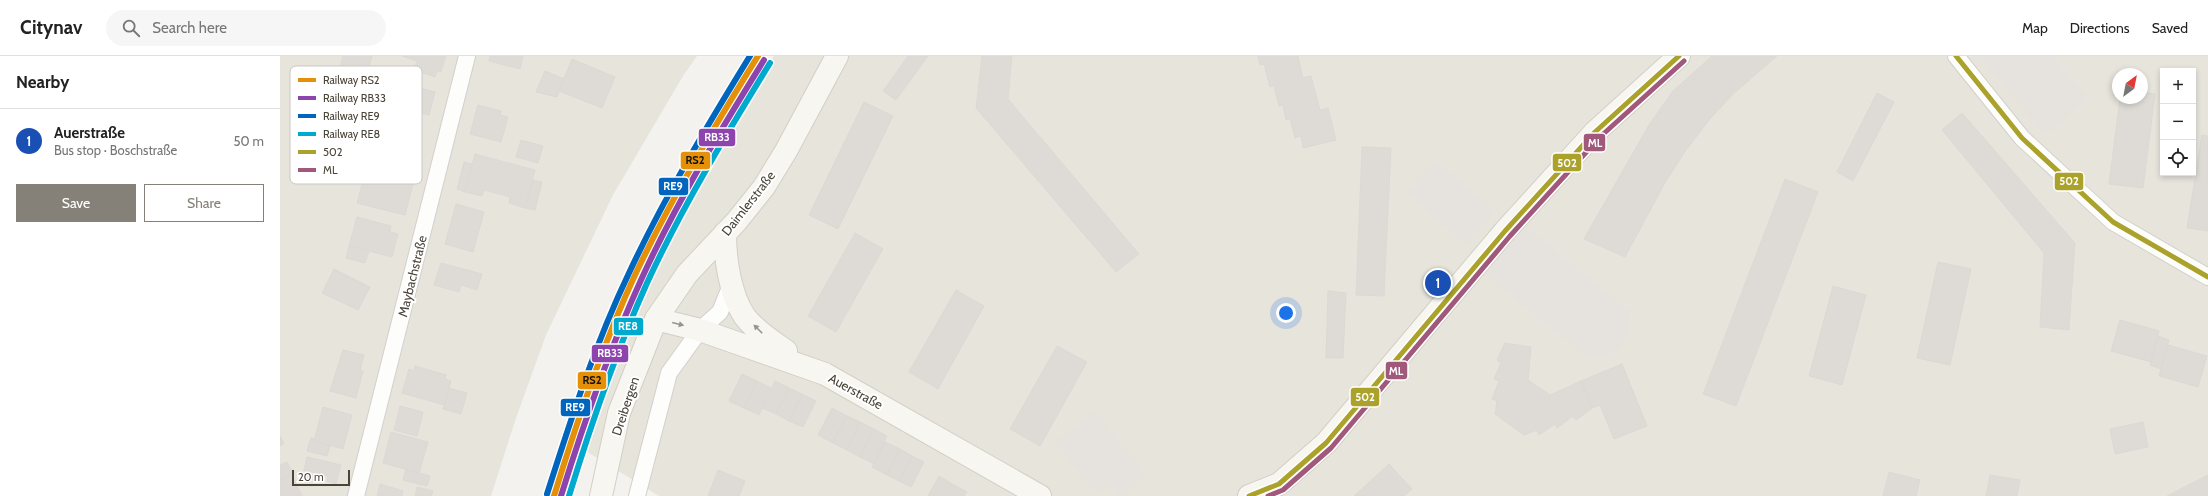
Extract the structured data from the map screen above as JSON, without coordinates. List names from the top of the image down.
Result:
{
  "streets": {
    "street": [
      "Daimlerstraße",
      "Maybachstraße",
      "Auerstraße",
      "Dreibergen"
    ]
  },
  "crossings": [
    ["Daimlerstraße", "Auerstraße"],
    ["Daimlerstraße", "Dreibergen"],
    ["Auerstraße", "Dreibergen"]
  ],
  "lines": [
    "rail line RS2",
    "rail line RE9",
    "transit line 502",
    "rail line RB33",
    "transit line ML",
    "rail line RE8"
  ],
  "legend": [
    "Railway RS2",
    "Railway RB33",
    "Railway RE9",
    "Railway RE8",
    "502",
    "ML"
  ],
  "scale_bar": "20 m",
  "north": "top right",
  "page": {
    "header": "Citynav",
    "search": "Search here",
    "nav": ["Map", "Directions", "Saved"],
    "heading": "Nearby",
    "map_buttons": ["+", "−"],
    "list": [
      {
        "mark": "1",
        "name": "Auerstraße",
        "note": "Bus stop · Boschstraße",
        "value": "50 m"
      }
    ],
    "buttons": ["Save", "Share"],
    "pins": "1",
    "scale": "20 m"
  }
}
